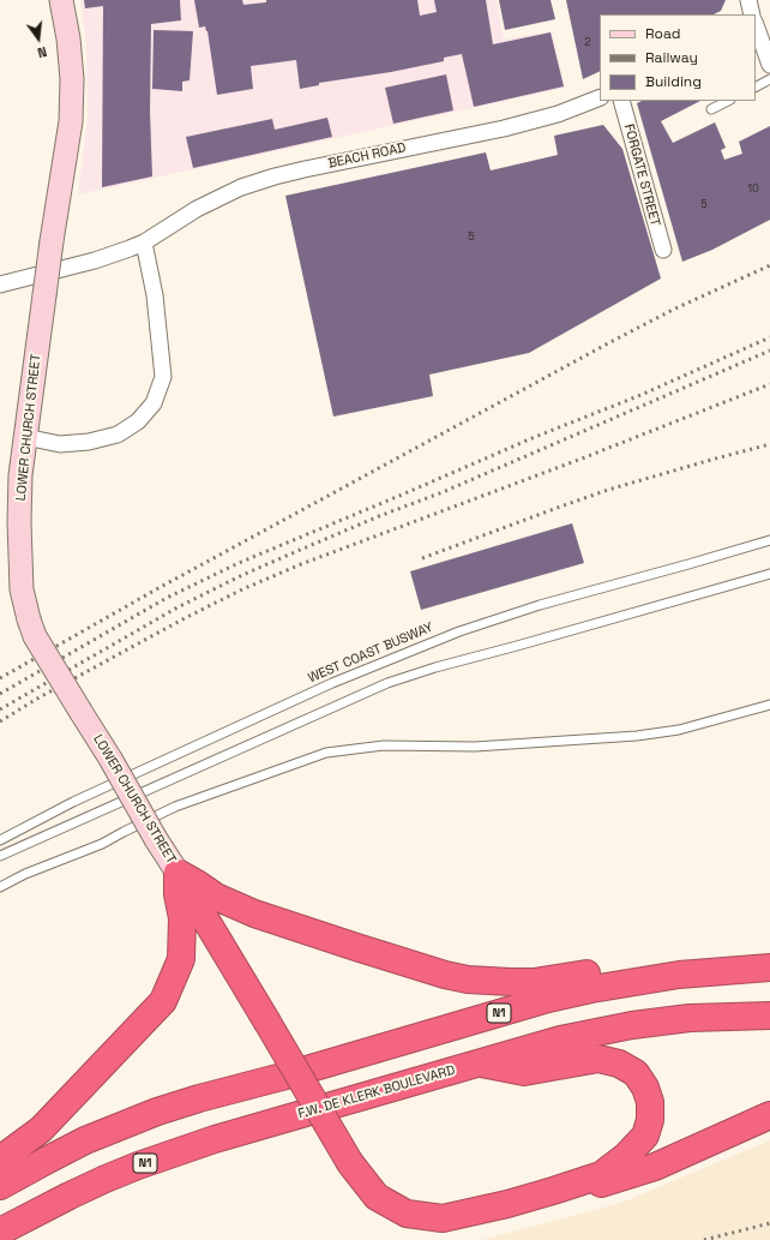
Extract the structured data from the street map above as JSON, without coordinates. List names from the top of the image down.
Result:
{
  "streets": {
    "highway": ["N1", "F.W. DE KLERK BOULEVARD"],
    "main road": ["LOWER CHURCH STREET"],
    "street": ["BEACH ROAD", "FORGATE STREET"],
    "lane": ["WEST COAST BUSWAY"]
  },
  "house_numbers": [
    "2",
    "10",
    "5",
    "5"
  ],
  "legend": ["Road", "Railway", "Building"],
  "north": "bottom"
}
